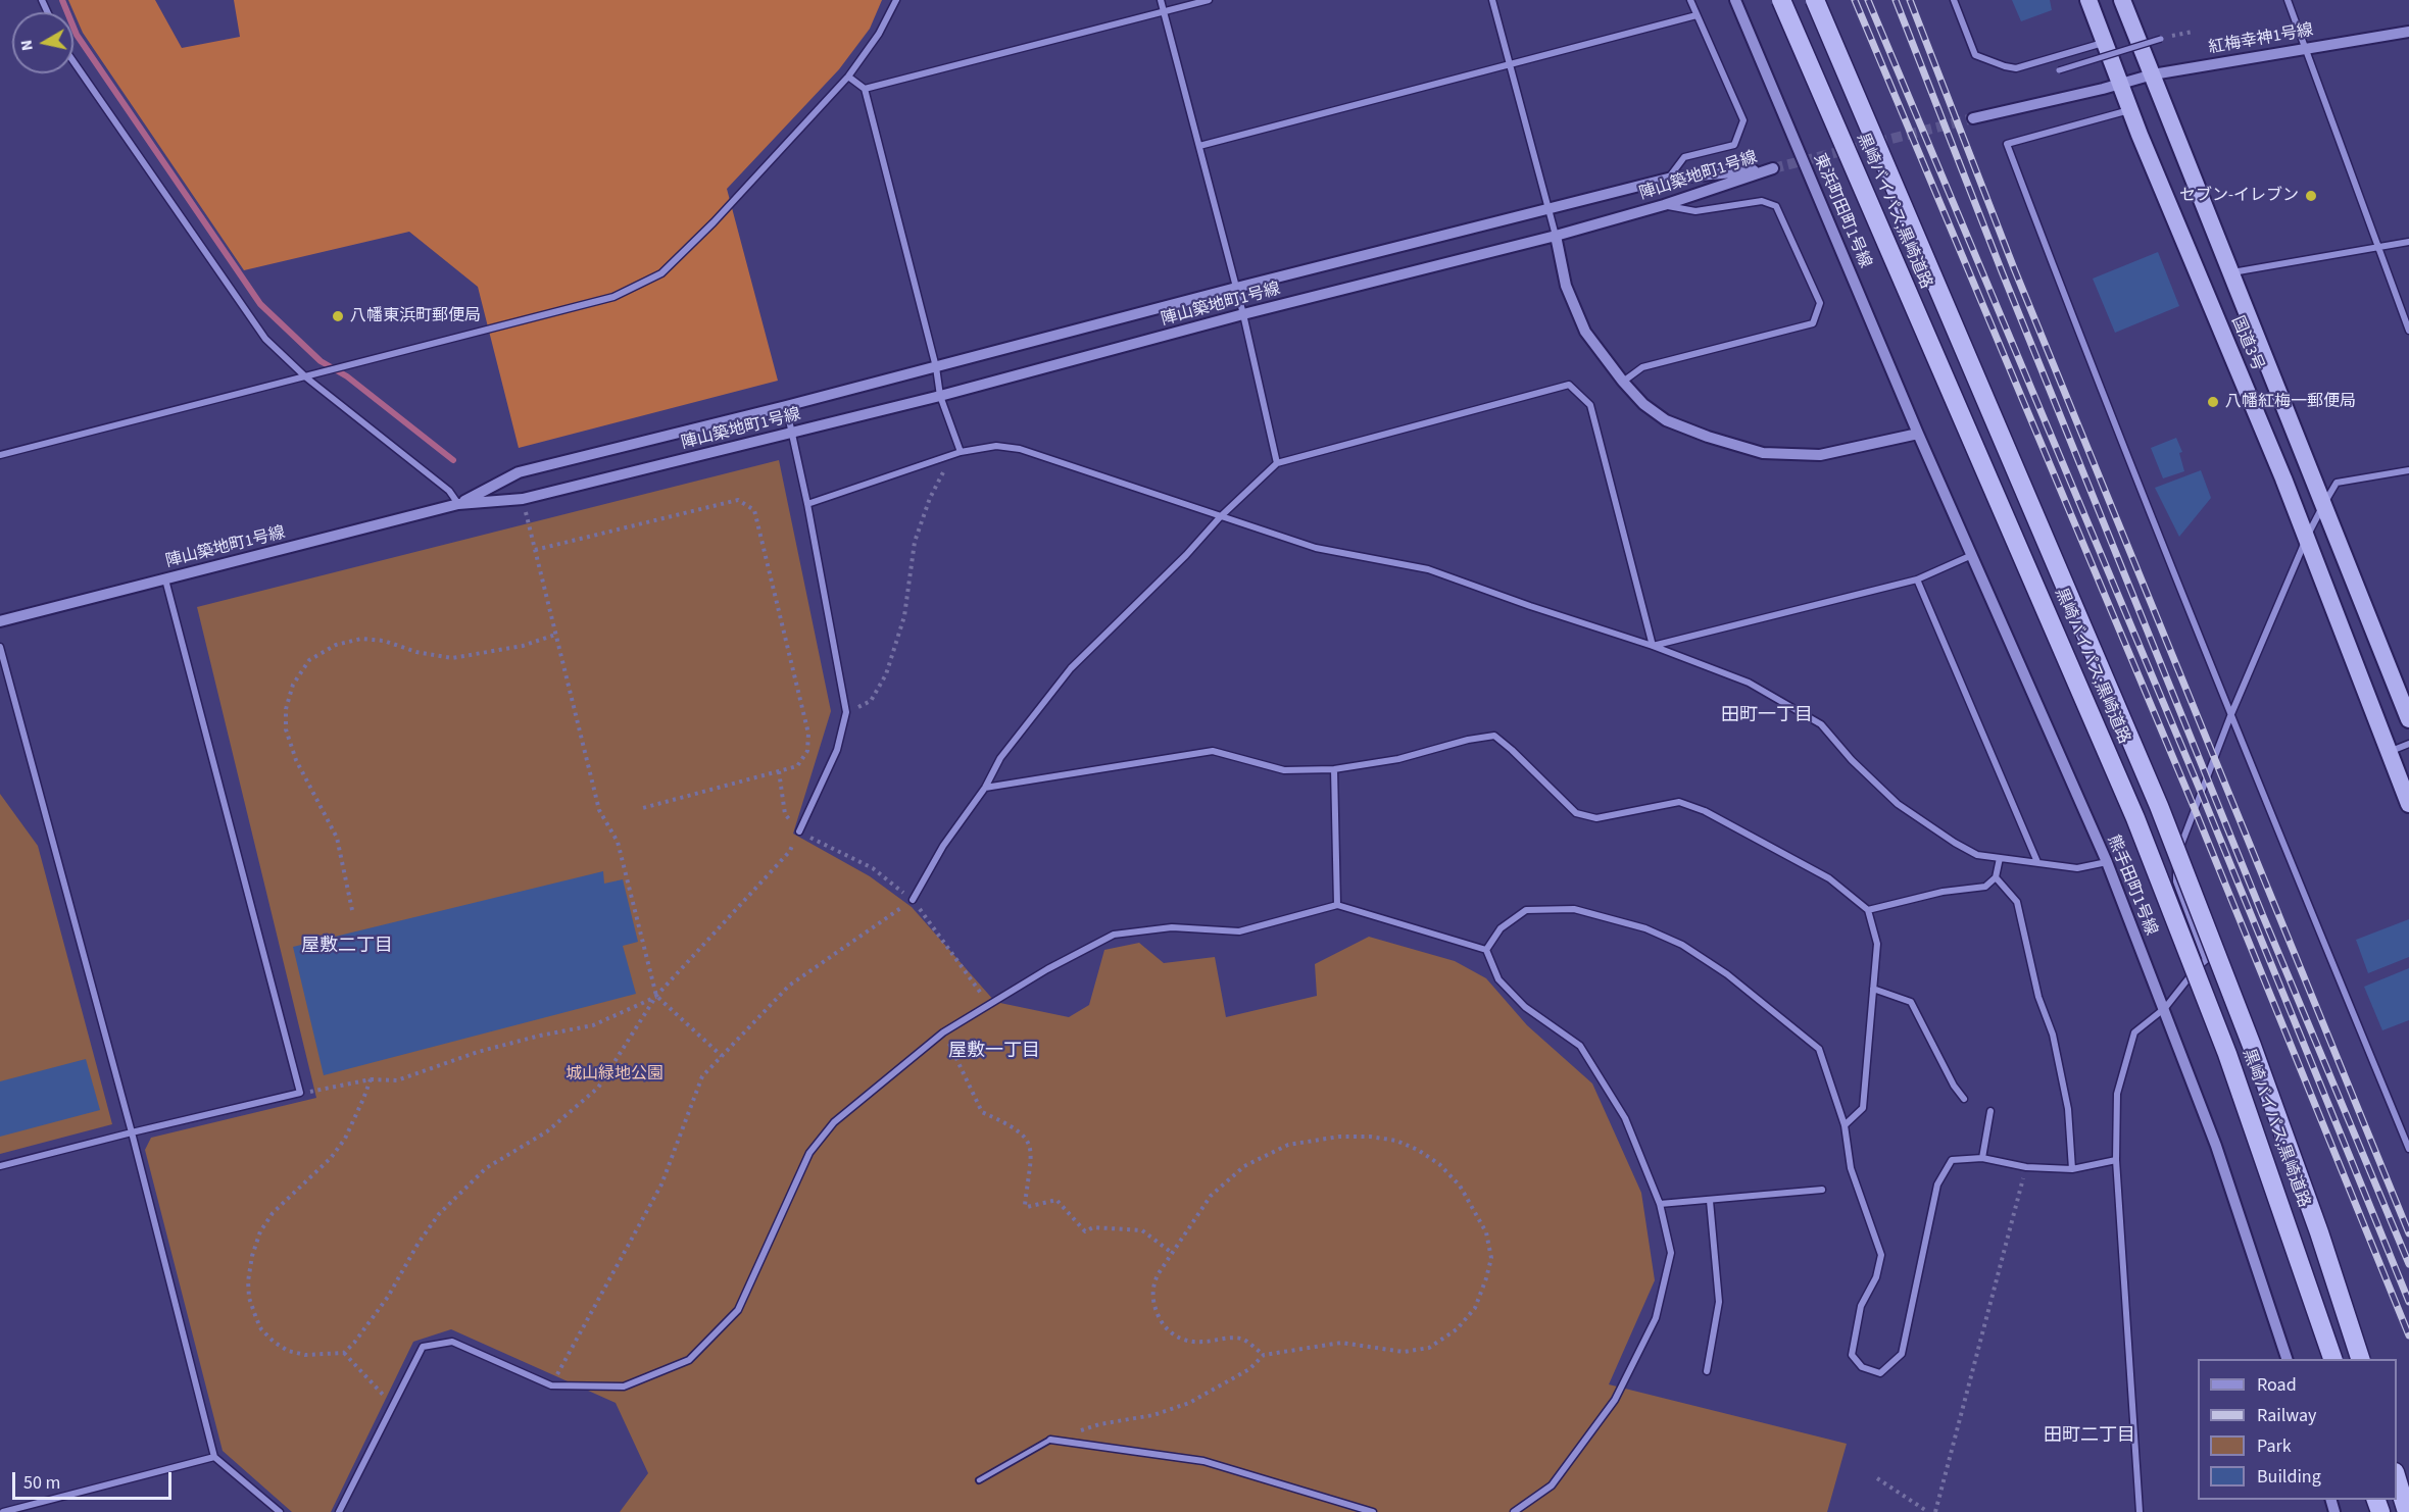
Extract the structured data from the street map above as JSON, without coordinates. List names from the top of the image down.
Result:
{
  "streets": {
    "highway": ["黒崎バイパス;黒崎道路", "国道3号"],
    "street": [
      "紅梅幸神1号線",
      "陣山築地町1号線",
      "東浜町田町1号線",
      "熊手田町1号線"
    ]
  },
  "crossings": [
    ["紅梅幸神1号線", "国道3号"],
    ["東浜町田町1号線", "熊手田町1号線"]
  ],
  "districts": [
    "田町一丁目",
    "屋敷二丁目",
    "屋敷一丁目",
    "田町二丁目"
  ],
  "parks": ["城山緑地公園"],
  "places": ["セブン-イレブン", "八幡東浜町郵便局", "八幡紅梅一郵便局"],
  "legend": [
    "Road",
    "Railway",
    "Park",
    "Building"
  ],
  "scale_bar": "50 m",
  "north": "left"
}
